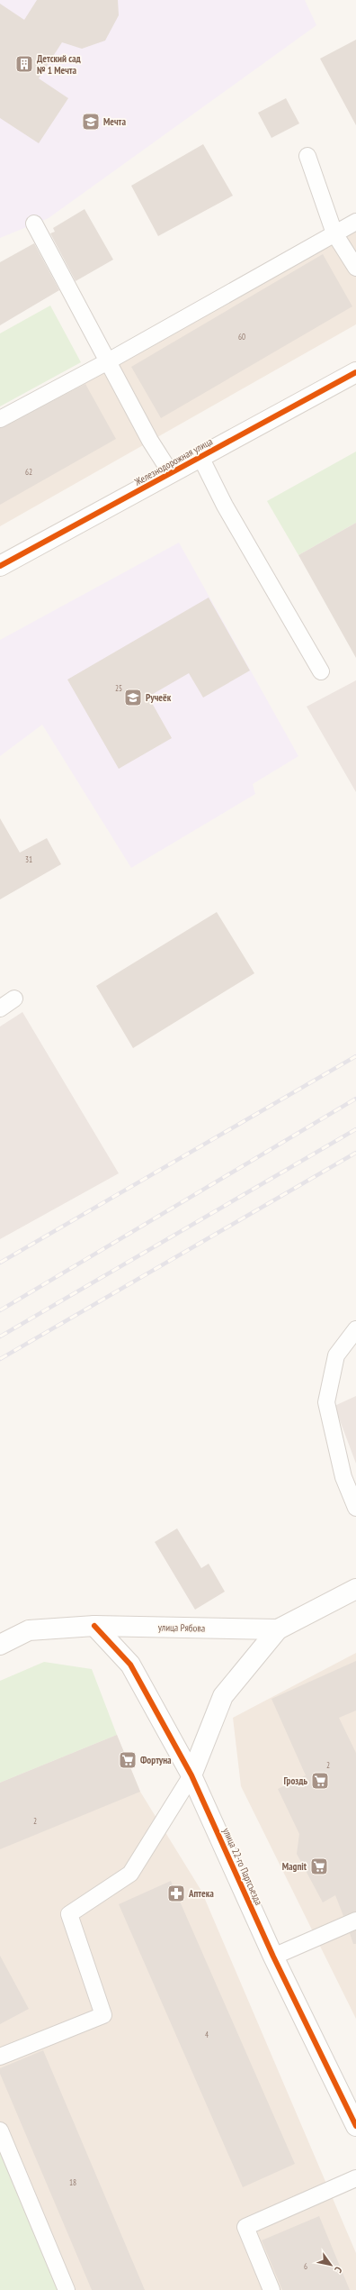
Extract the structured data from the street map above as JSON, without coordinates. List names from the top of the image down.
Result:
{
  "streets": {
    "street": ["Железнодорожная улица", "улица Рябова", "улица 22-го Партсъезда"]
  },
  "crossings": [
    ["улица Рябова", "улица 22-го Партсъезда"]
  ],
  "places": {
    "building": ["Детский сад № 1 Мечта"],
    "school or university": ["Мечта", "Ручеёк"],
    "supermarket": ["Фортуна", "Гроздь", "Magnit"],
    "pharmacy": ["Аптека"]
  },
  "house_numbers": [
    "60",
    "62",
    "25",
    "31",
    "2",
    "2",
    "4",
    "18",
    "6"
  ],
  "north": "bottom right"
}
